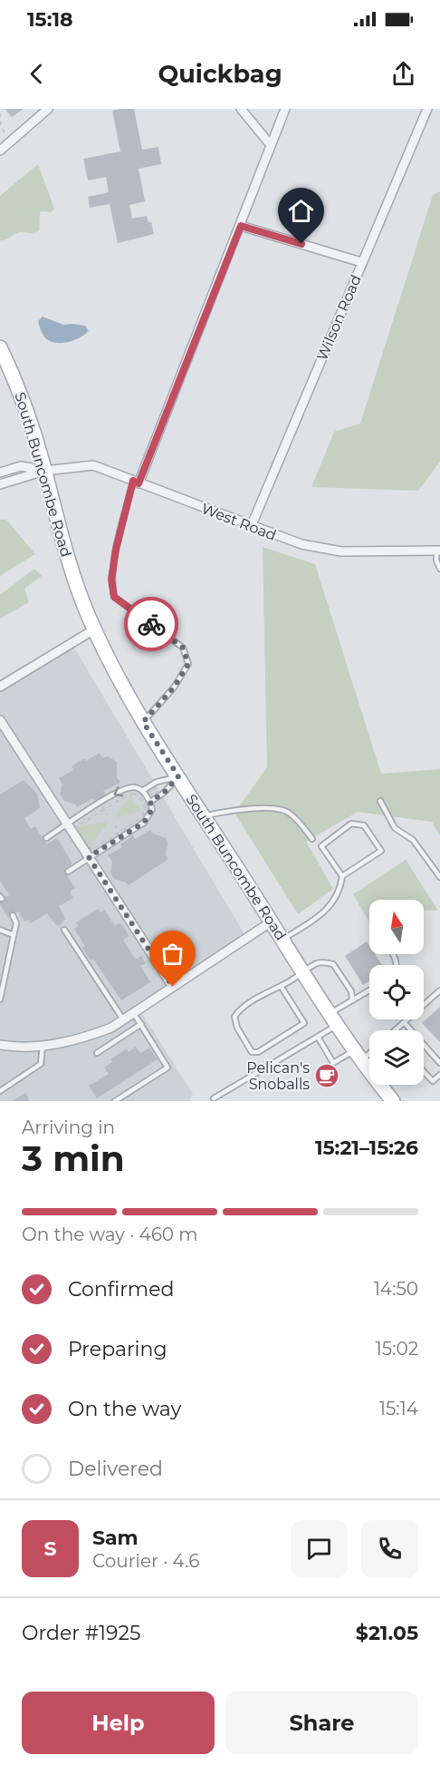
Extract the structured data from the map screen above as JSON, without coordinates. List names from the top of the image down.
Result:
{
  "streets": {
    "main road": ["South Buncombe Road"],
    "street": ["Wilson Road", "West Road"]
  },
  "crossings": [
    ["Wilson Road", "West Road"],
    ["South Buncombe Road", "West Road"]
  ],
  "places": {
    "cafe": ["Pelican's Snoballs"]
  },
  "north": "top",
  "page": {
    "status": "15:18",
    "header": "Quickbag",
    "heading": ["3 min", "Arriving in", "15:21–15:26"],
    "panel": [
      "Sam",
      "Courier · 4.6",
      "Order #1925",
      "$21.05"
    ],
    "bar": "On the way · 460 m",
    "list": [
      ["Confirmed", "14:50"],
      ["Preparing", "15:02"],
      ["On the way", "15:14"],
      "Delivered"
    ],
    "round": "S",
    "buttons": ["Help", "Share"]
  }
}
